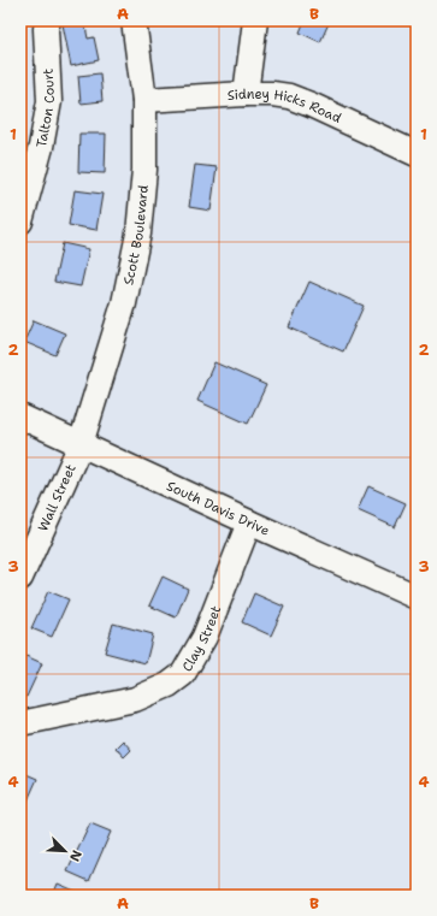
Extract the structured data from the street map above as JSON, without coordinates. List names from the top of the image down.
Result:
{
  "streets": {
    "street": [
      "Talton Court",
      "Sidney Hicks Road",
      "Scott Boulevard",
      "Wall Street",
      "South Davis Drive",
      "Clay Street"
    ]
  },
  "crossings": [
    ["Sidney Hicks Road", "Scott Boulevard"],
    ["Scott Boulevard", "Wall Street"],
    ["Scott Boulevard", "South Davis Drive"],
    ["Wall Street", "South Davis Drive"],
    ["South Davis Drive", "Clay Street"]
  ],
  "north": "bottom right",
  "grid": {
    "columns": ["A", "B"],
    "rows": [
      "1",
      "2",
      "3",
      "4"
    ]
  }
}
